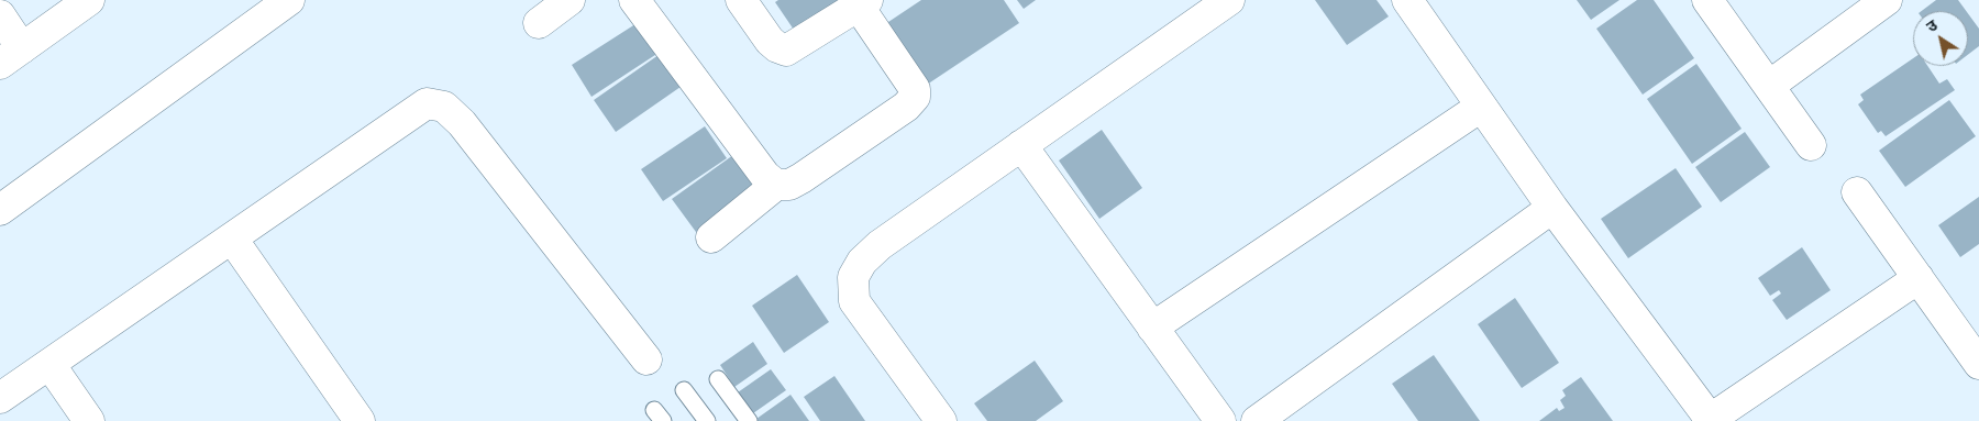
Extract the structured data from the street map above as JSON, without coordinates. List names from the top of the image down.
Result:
{
  "north": "top left"
}
